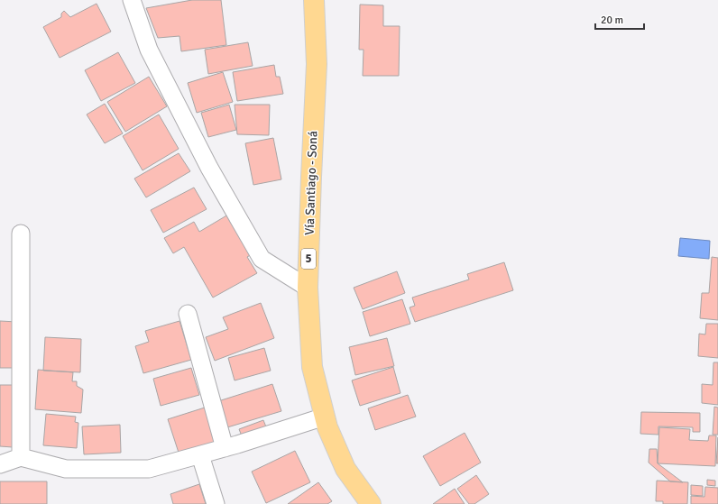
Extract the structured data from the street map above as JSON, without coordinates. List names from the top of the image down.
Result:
{
  "streets": {
    "main road": ["Vía Santiago - Soná", "5"]
  },
  "scale_bar": "20 m"
}
